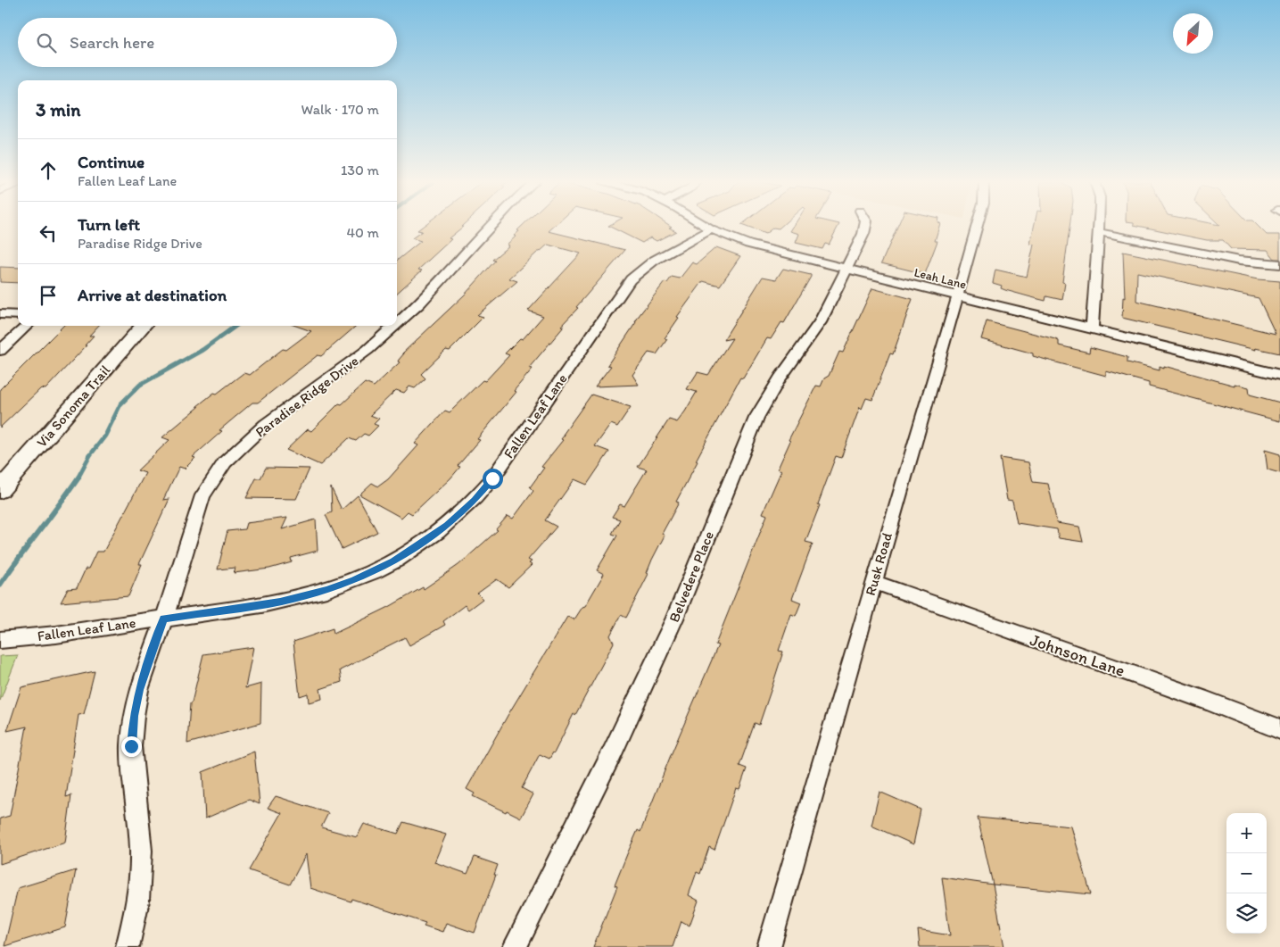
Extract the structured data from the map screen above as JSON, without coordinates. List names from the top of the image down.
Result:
{
  "streets": {
    "street": [
      "Leah Lane",
      "Paradise Ridge Drive",
      "Via Sonoma Trail",
      "Fallen Leaf Lane",
      "Rusk Road",
      "Belvedere Place",
      "Johnson Lane"
    ]
  },
  "crossings": [
    ["Leah Lane", "Fallen Leaf Lane"],
    ["Leah Lane", "Rusk Road"],
    ["Leah Lane", "Belvedere Place"],
    ["Paradise Ridge Drive", "Fallen Leaf Lane"],
    ["Rusk Road", "Johnson Lane"]
  ],
  "north": "bottom left",
  "page": {
    "search": "Search here",
    "heading": ["3 min", "Walk · 170 m"],
    "list": [
      ["Continue", "Fallen Leaf Lane", "130 m"],
      ["Turn left", "Paradise Ridge Drive", "40 m"],
      "Arrive at destination"
    ],
    "map_buttons": ["+", "−"]
  }
}
